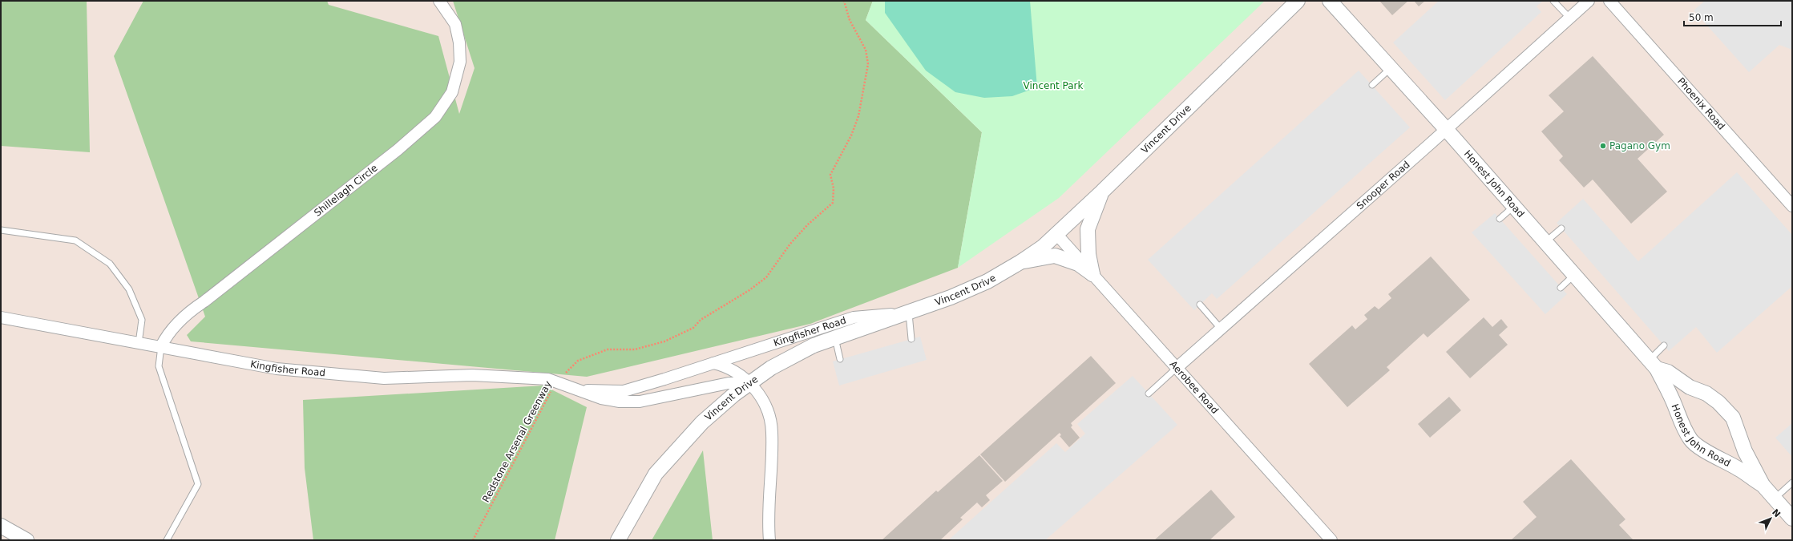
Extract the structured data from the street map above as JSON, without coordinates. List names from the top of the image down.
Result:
{
  "streets": {
    "street": [
      "Phoenix Road",
      "Vincent Drive",
      "Honest John Road",
      "Snooper Road",
      "Shillelagh Circle",
      "Kingfisher Road",
      "Aerobee Road"
    ],
    "path": ["Redstone Arsenal Greenway"]
  },
  "crossings": [
    ["Vincent Drive", "Kingfisher Road"],
    ["Vincent Drive", "Aerobee Road"],
    ["Honest John Road", "Snooper Road"],
    ["Snooper Road", "Aerobee Road"],
    ["Shillelagh Circle", "Kingfisher Road"],
    ["Kingfisher Road", "Redstone Arsenal Greenway"]
  ],
  "parks": ["Vincent Park"],
  "places": ["Pagano Gym"],
  "scale_bar": "50 m",
  "north": "top right"
}
